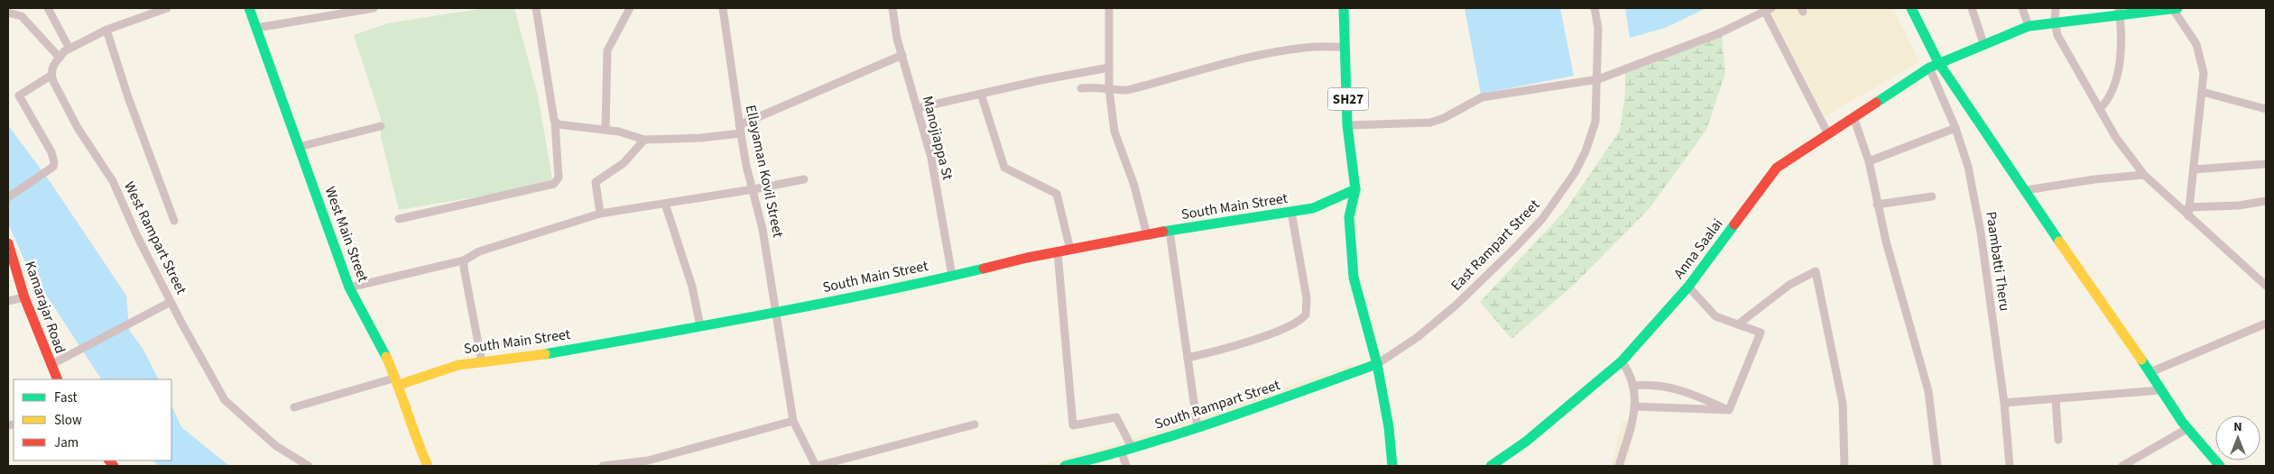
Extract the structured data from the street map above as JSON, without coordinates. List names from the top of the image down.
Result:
{
  "streets": {
    "street": [
      "SH27",
      "Manojiappa St",
      "Ellayaman Kovil Street",
      "South Main Street",
      "West Main Street",
      "West Rampart Street",
      "East Rampart Street",
      "Anna Saalai",
      "Paambatti Theru",
      "Kamarajar Road",
      "South Rampart Street"
    ]
  },
  "crossings": [
    ["SH27", "South Main Street"],
    ["SH27", "East Rampart Street"],
    ["SH27", "South Rampart Street"],
    ["Manojiappa St", "South Main Street"],
    ["Ellayaman Kovil Street", "South Main Street"],
    ["South Main Street", "West Main Street"],
    ["East Rampart Street", "South Rampart Street"],
    ["Anna Saalai", "Paambatti Theru"]
  ],
  "legend": ["Fast", "Slow", "Jam"],
  "north": "top"
}
